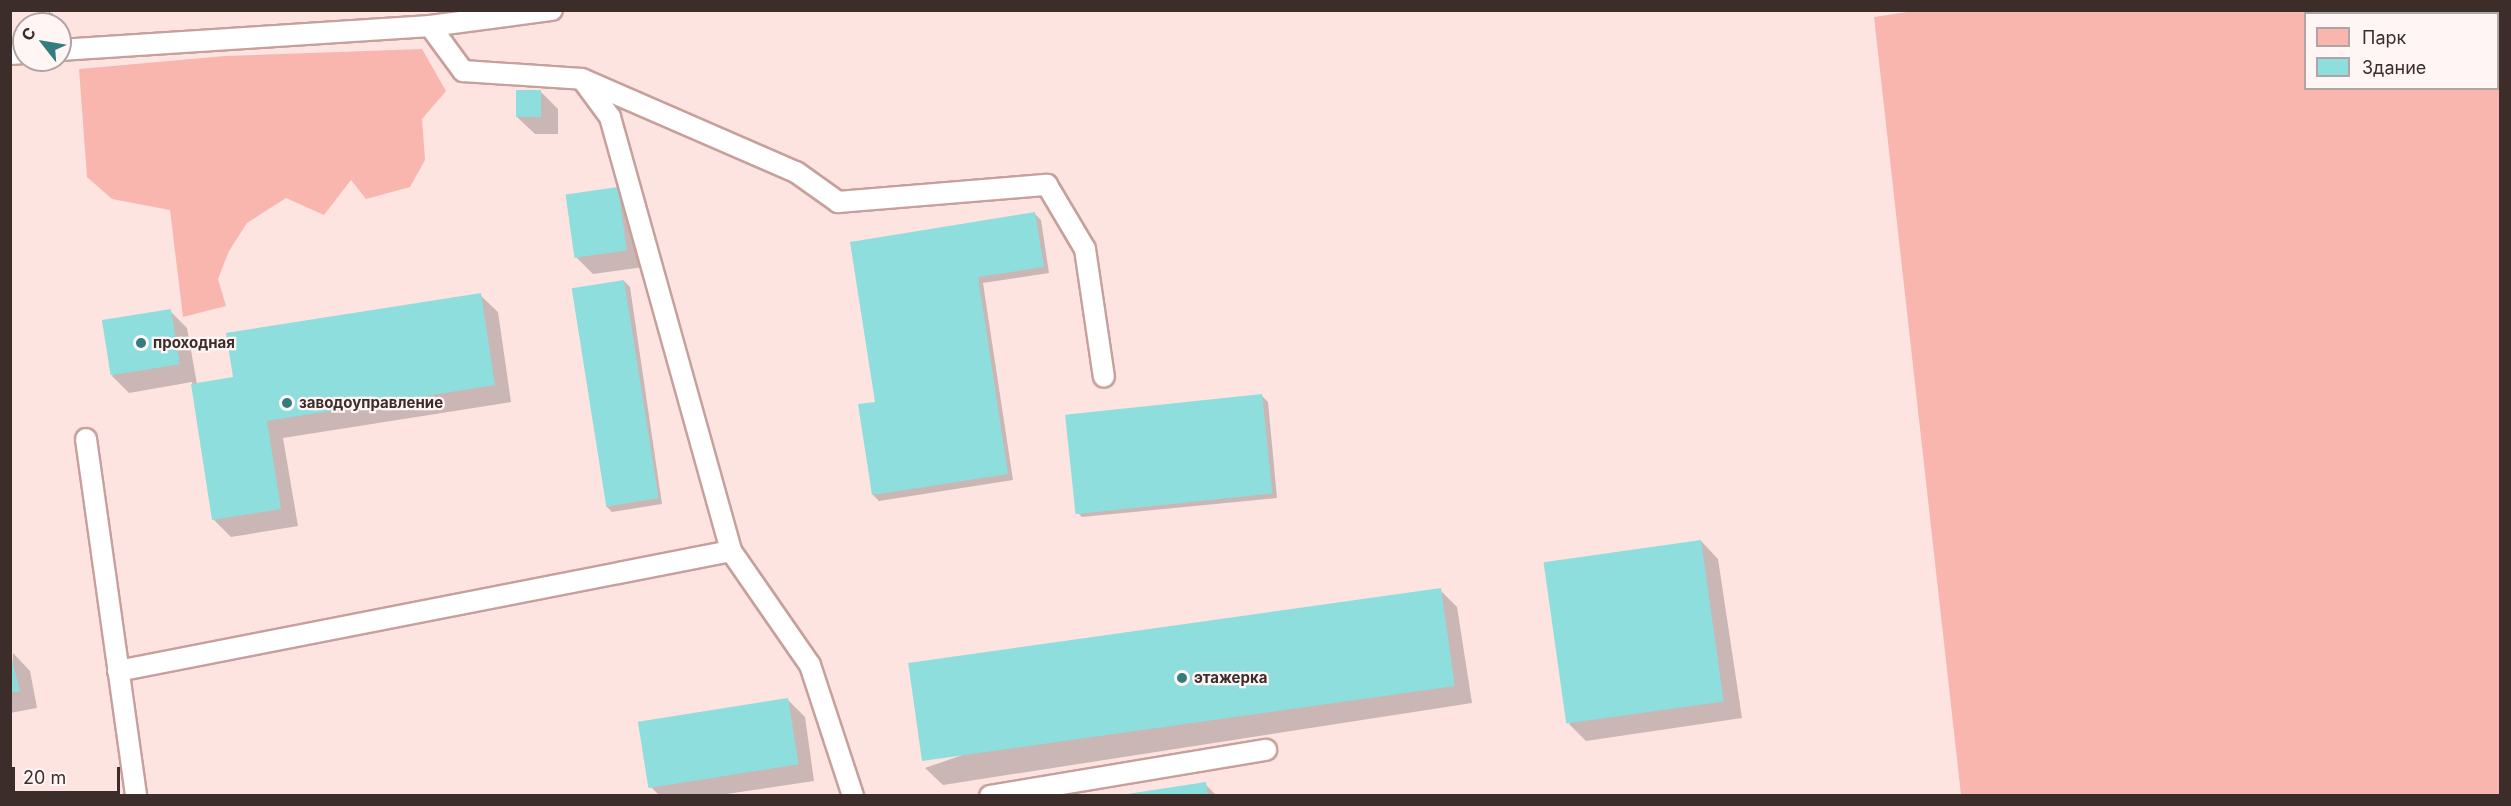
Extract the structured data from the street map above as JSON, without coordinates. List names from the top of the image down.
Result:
{
  "places": ["проходная", "заводоуправление", "этажерка"],
  "legend": ["Парк", "Здание"],
  "scale_bar": "20 m",
  "north": "top left"
}
